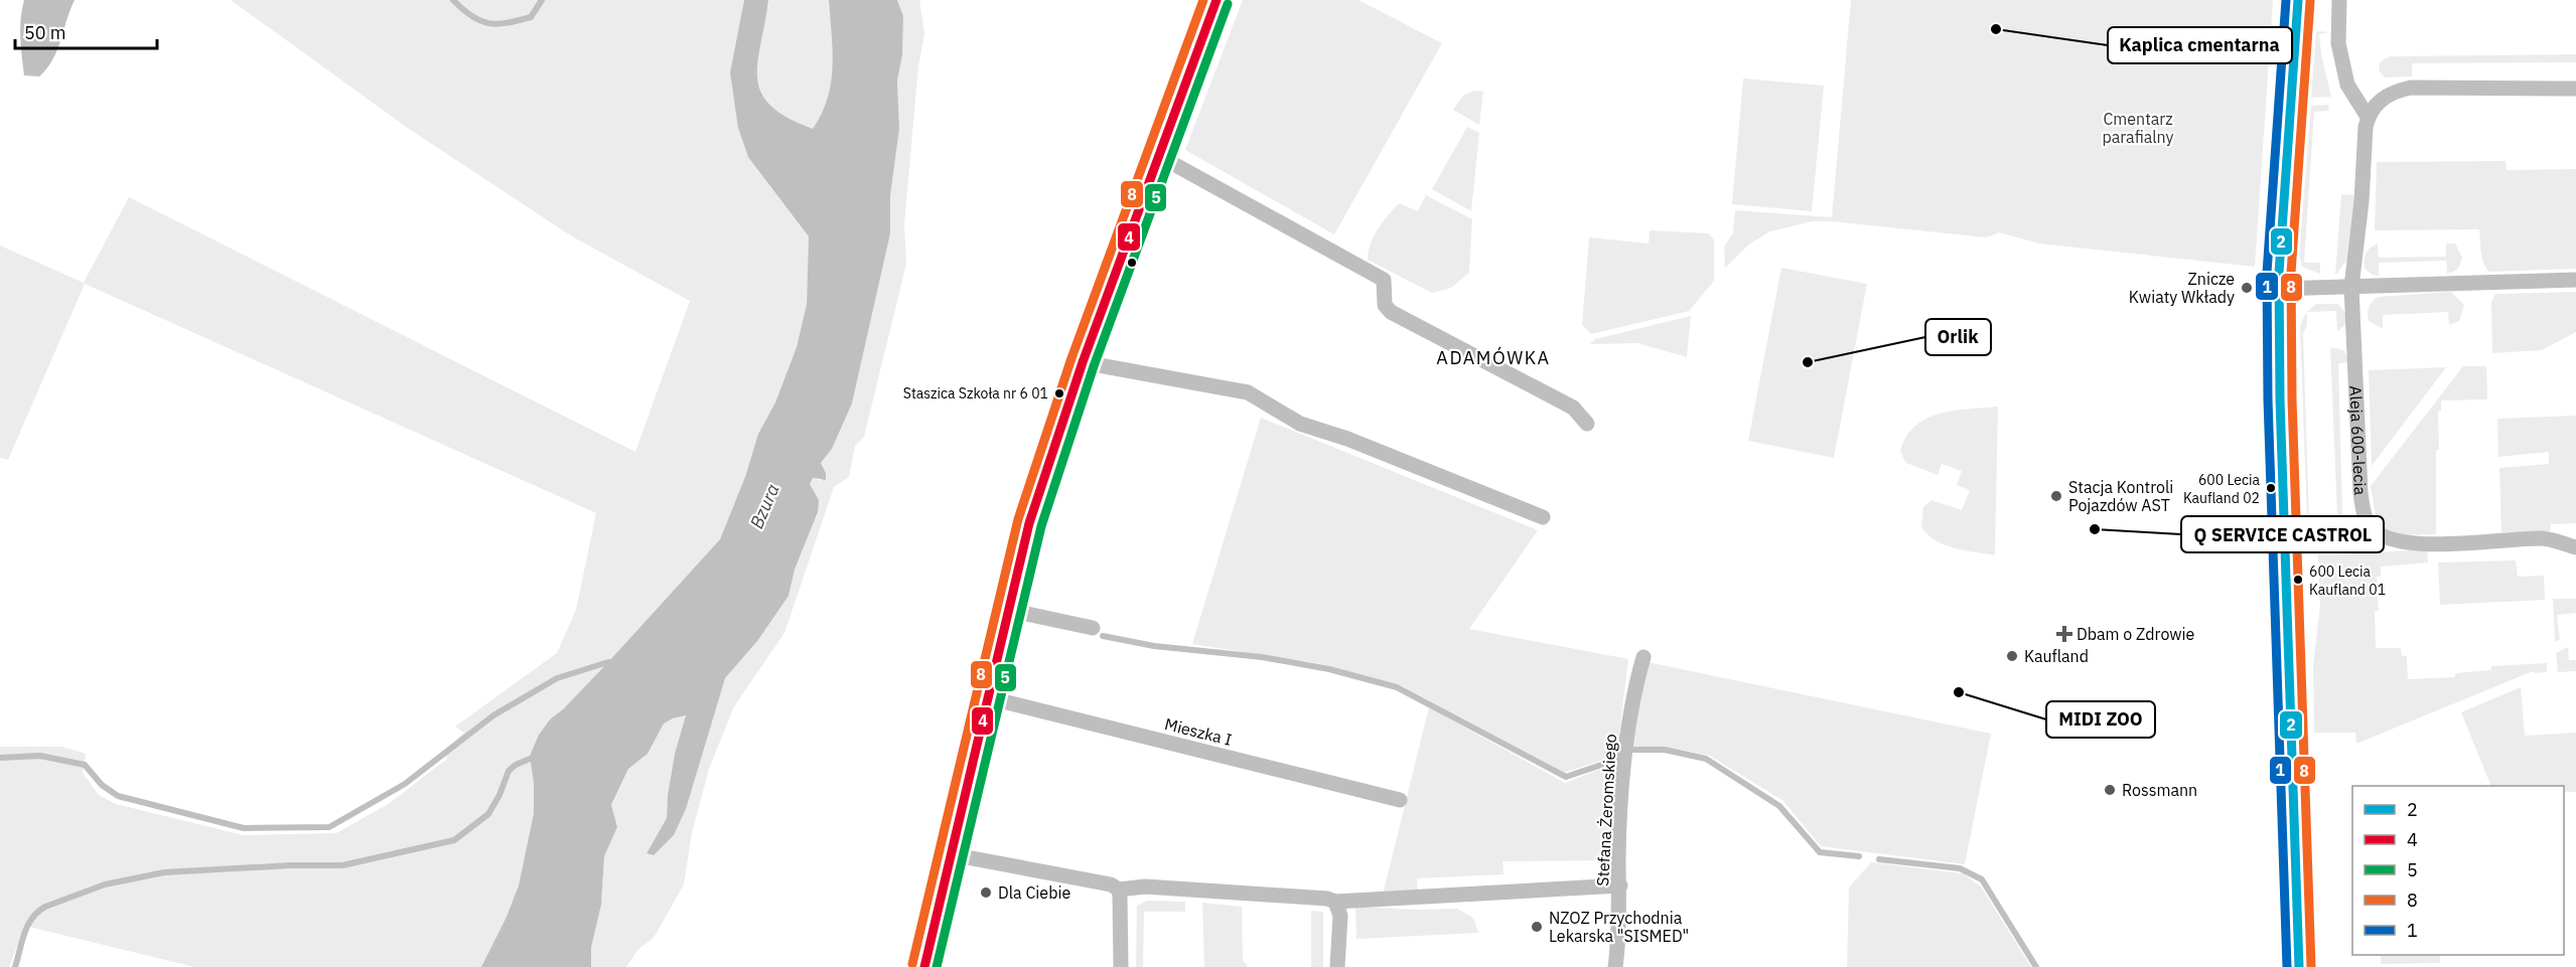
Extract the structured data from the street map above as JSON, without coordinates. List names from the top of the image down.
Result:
{
  "streets": {
    "street": ["Aleja 600-lecia", "Mieszka I", "Stefana Żeromskiego"]
  },
  "districts": ["ADAMÓWKA"],
  "water": ["Bzura"],
  "parks": ["Cmentarz parafialny"],
  "places": {
    "other": [
      "Kaplica cmentarna",
      "Znicze Kwiaty Wkłady",
      "Orlik",
      "Staszica Szkoła nr 6 01",
      "600 Lecia Kaufland 02",
      "Stacja Kontroli Pojazdów AST",
      "Q SERVICE CASTROL",
      "600 Lecia Kaufland 01",
      "Kaufland",
      "MIDI ZOO",
      "Rossmann",
      "Dla Ciebie",
      "NZOZ Przychodnia Lekarska \"SISMED\""
    ],
    "health": ["Dbam o Zdrowie"]
  },
  "lines": [
    "transit line 2",
    "transit line 4",
    "transit line 8",
    "transit line 1",
    "transit line 5"
  ],
  "legend": [
    "2",
    "4",
    "5",
    "8",
    "1"
  ],
  "scale_bar": "50 m"
}
